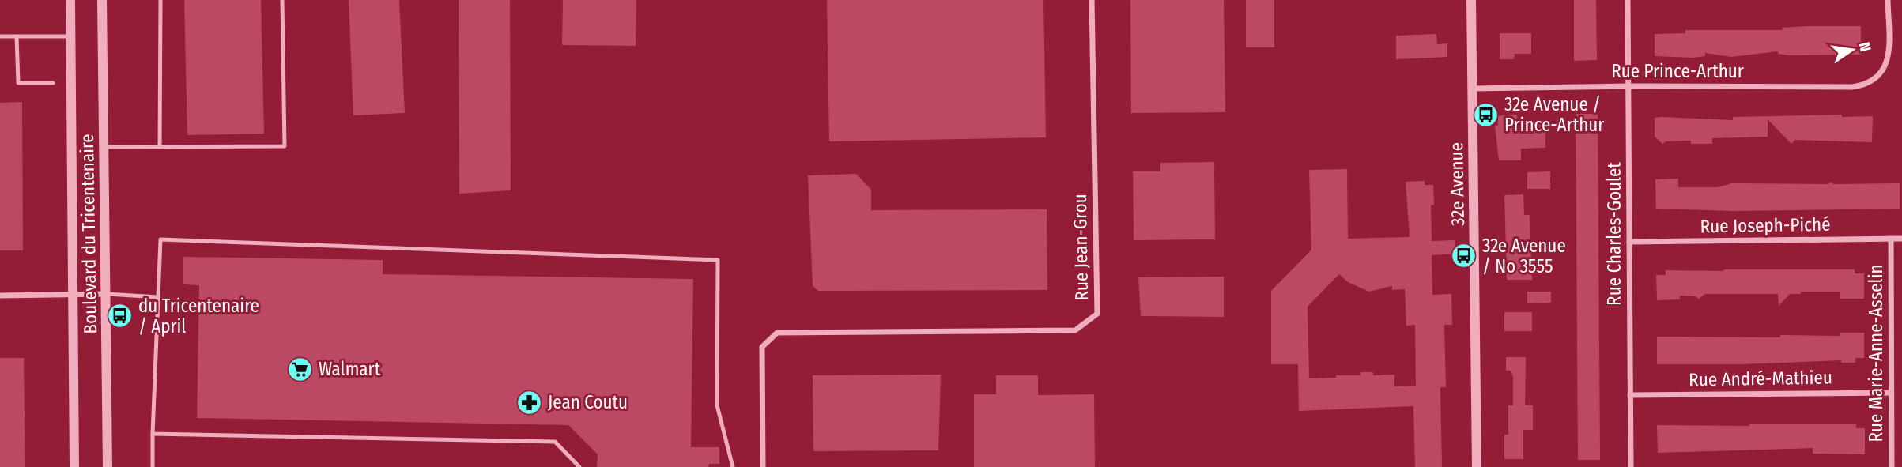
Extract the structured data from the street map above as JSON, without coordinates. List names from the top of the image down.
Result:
{
  "streets": {
    "street": [
      "Rue Prince-Arthur",
      "32e Avenue",
      "Rue Joseph-Piché",
      "Boulevard du Tricentenaire",
      "Rue Charles-Goulet",
      "Rue Jean-Grou",
      "Rue Marie-Anne-Asselin",
      "Rue André-Mathieu"
    ]
  },
  "crossings": [
    ["Rue Prince-Arthur", "32e Avenue"],
    ["Rue Prince-Arthur", "Rue Charles-Goulet"],
    ["Rue Joseph-Piché", "Rue Charles-Goulet"],
    ["Rue Joseph-Piché", "Rue Marie-Anne-Asselin"],
    ["Rue Charles-Goulet", "Rue André-Mathieu"],
    ["Rue Marie-Anne-Asselin", "Rue André-Mathieu"]
  ],
  "places": {
    "bus stop": ["32e Avenue / Prince-Arthur", "32e Avenue / No 3555", "du Tricentenaire / April"],
    "supermarket": ["Walmart"],
    "pharmacy": ["Jean Coutu"]
  },
  "north": "right"
}
